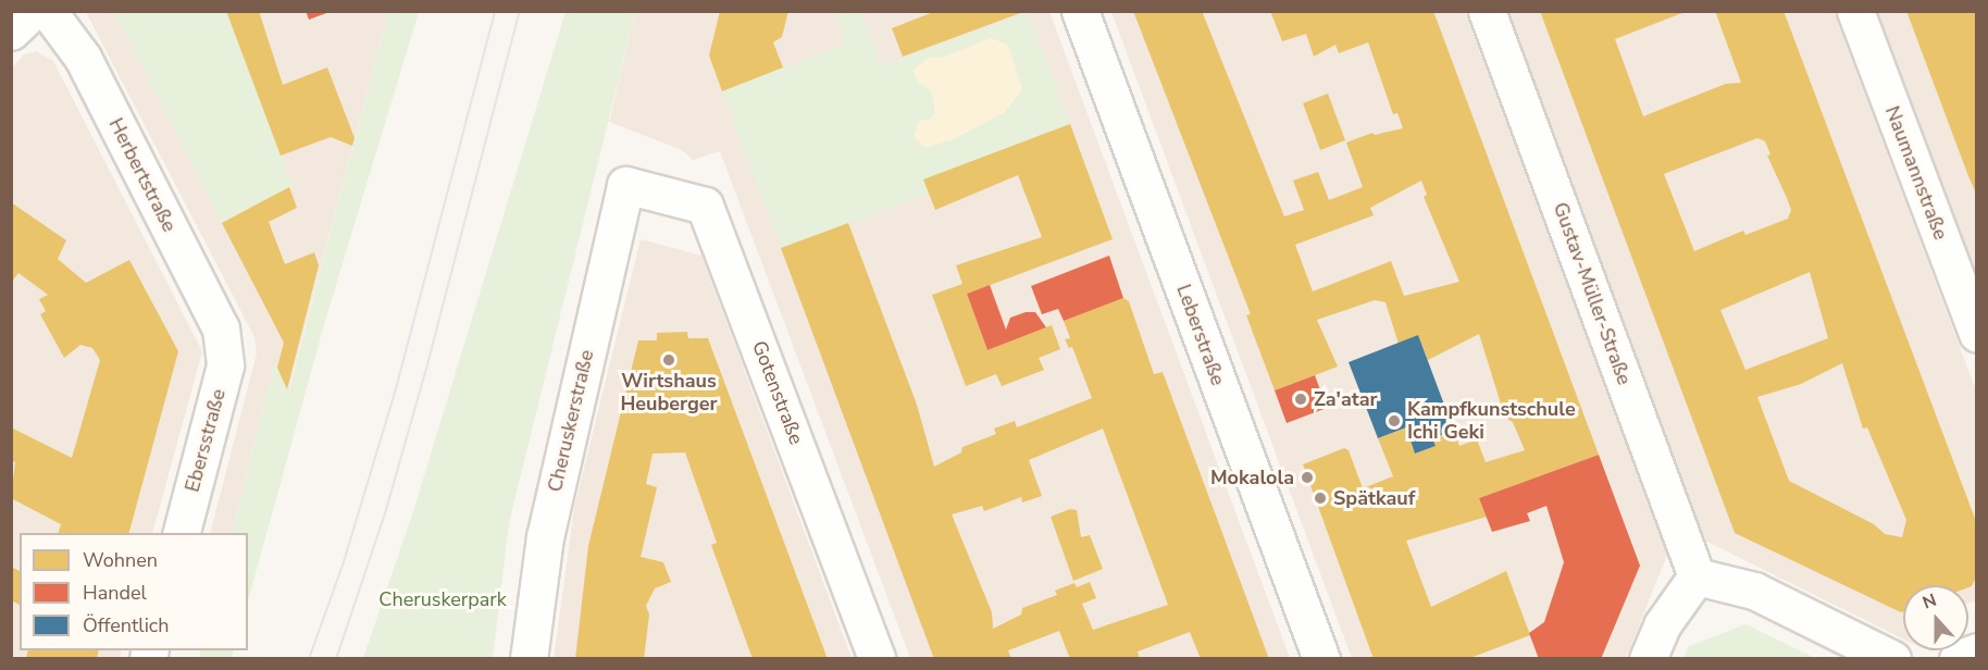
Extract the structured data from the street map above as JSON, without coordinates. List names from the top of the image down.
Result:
{
  "streets": {
    "street": [
      "Naumannstraße",
      "Herbertstraße",
      "Gustav-Müller-Straße",
      "Leberstraße",
      "Gotenstraße",
      "Cheruskerstraße",
      "Ebersstraße"
    ]
  },
  "crossings": [
    ["Herbertstraße", "Ebersstraße"],
    ["Gotenstraße", "Cheruskerstraße"]
  ],
  "parks": ["Cheruskerpark"],
  "places": [
    "Wirtshaus Heuberger",
    "Za'atar",
    "Kampfkunstschule Ichi Geki",
    "Mokalola",
    "Spätkauf"
  ],
  "legend": ["Wohnen", "Handel", "Öffentlich"],
  "north": "top"
}
